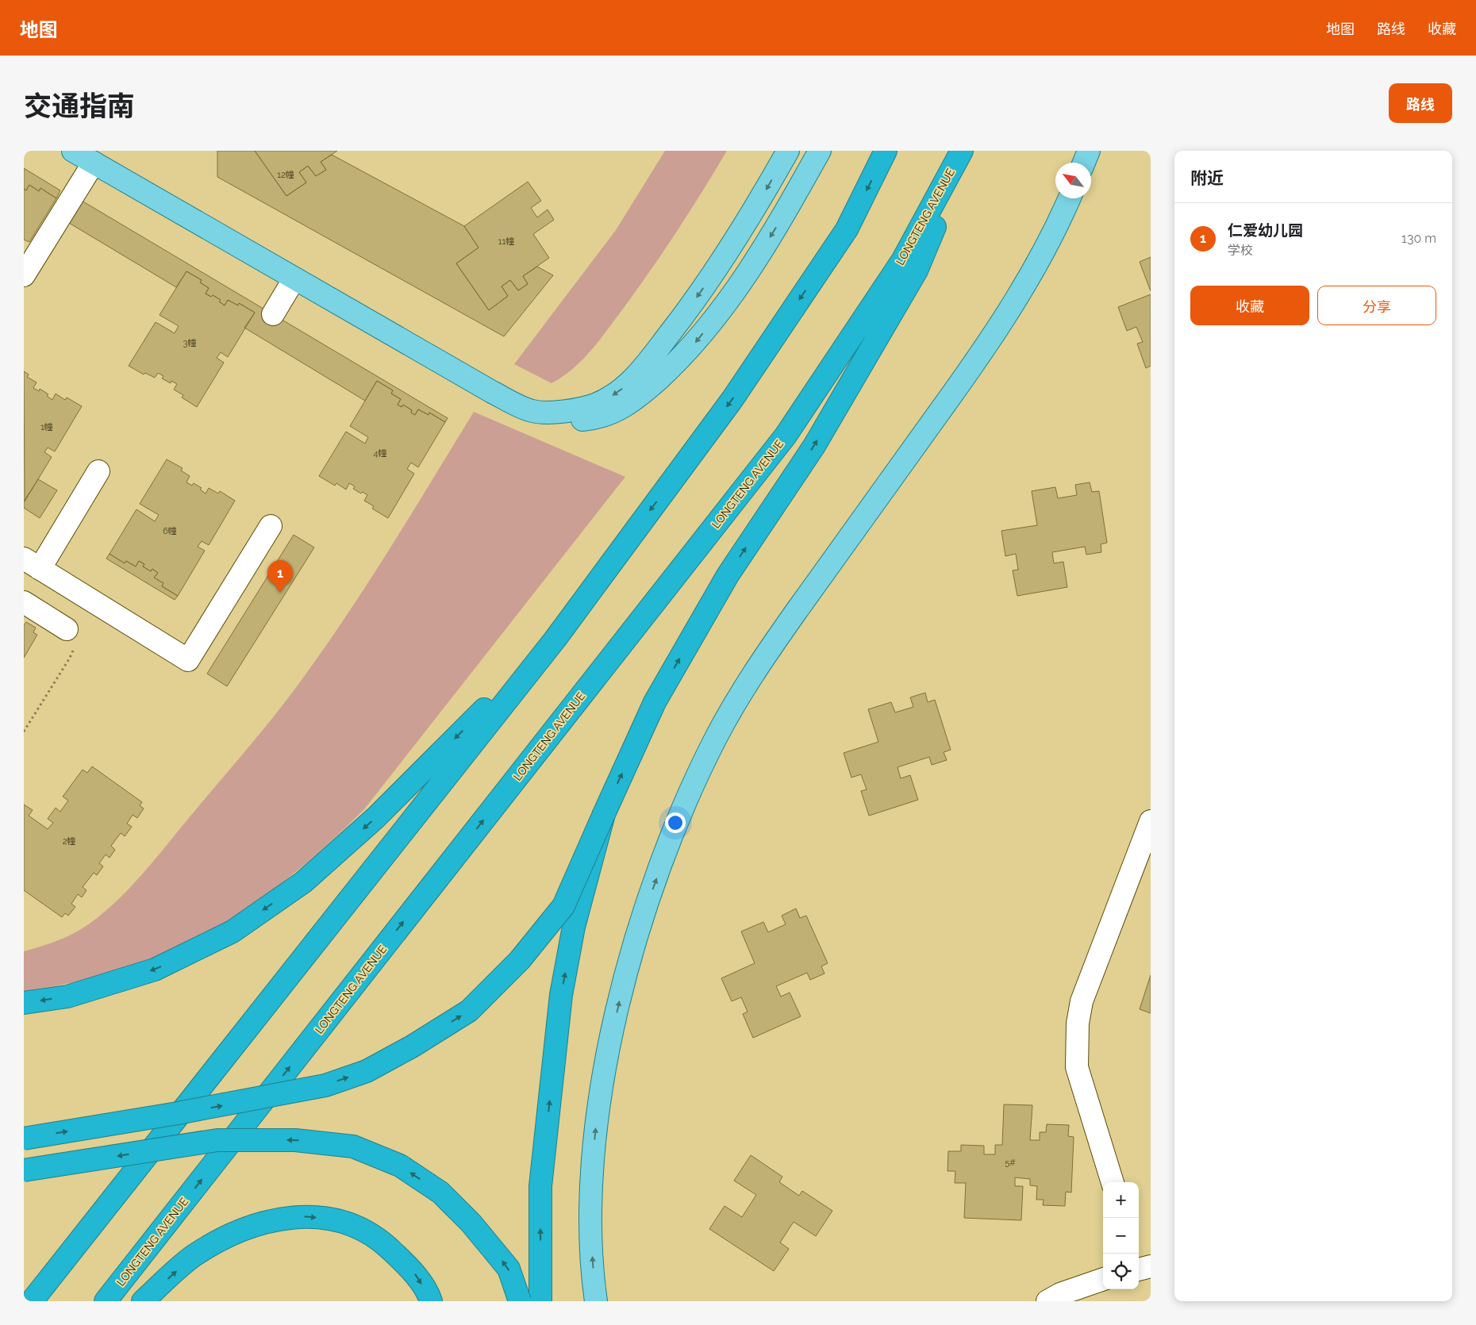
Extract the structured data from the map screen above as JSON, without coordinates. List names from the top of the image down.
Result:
{
  "streets": {
    "highway": ["LONGTENG AVENUE"]
  },
  "house_numbers": [
    "12幢",
    "11幢",
    "3幢",
    "1幢",
    "4幢",
    "6幢",
    "2幢",
    "5#"
  ],
  "north": "top left",
  "page": {
    "header": "地图",
    "nav": ["地图", "路线", "收藏"],
    "title": "交通指南",
    "buttons": [
      "路线",
      ["收藏", "分享"]
    ],
    "heading": "附近",
    "list": [
      {
        "mark": "1",
        "name": "仁爱幼儿园",
        "note": "学校",
        "value": "130 m"
      }
    ],
    "pins": "1",
    "map_buttons": ["+", "−"]
  }
}
